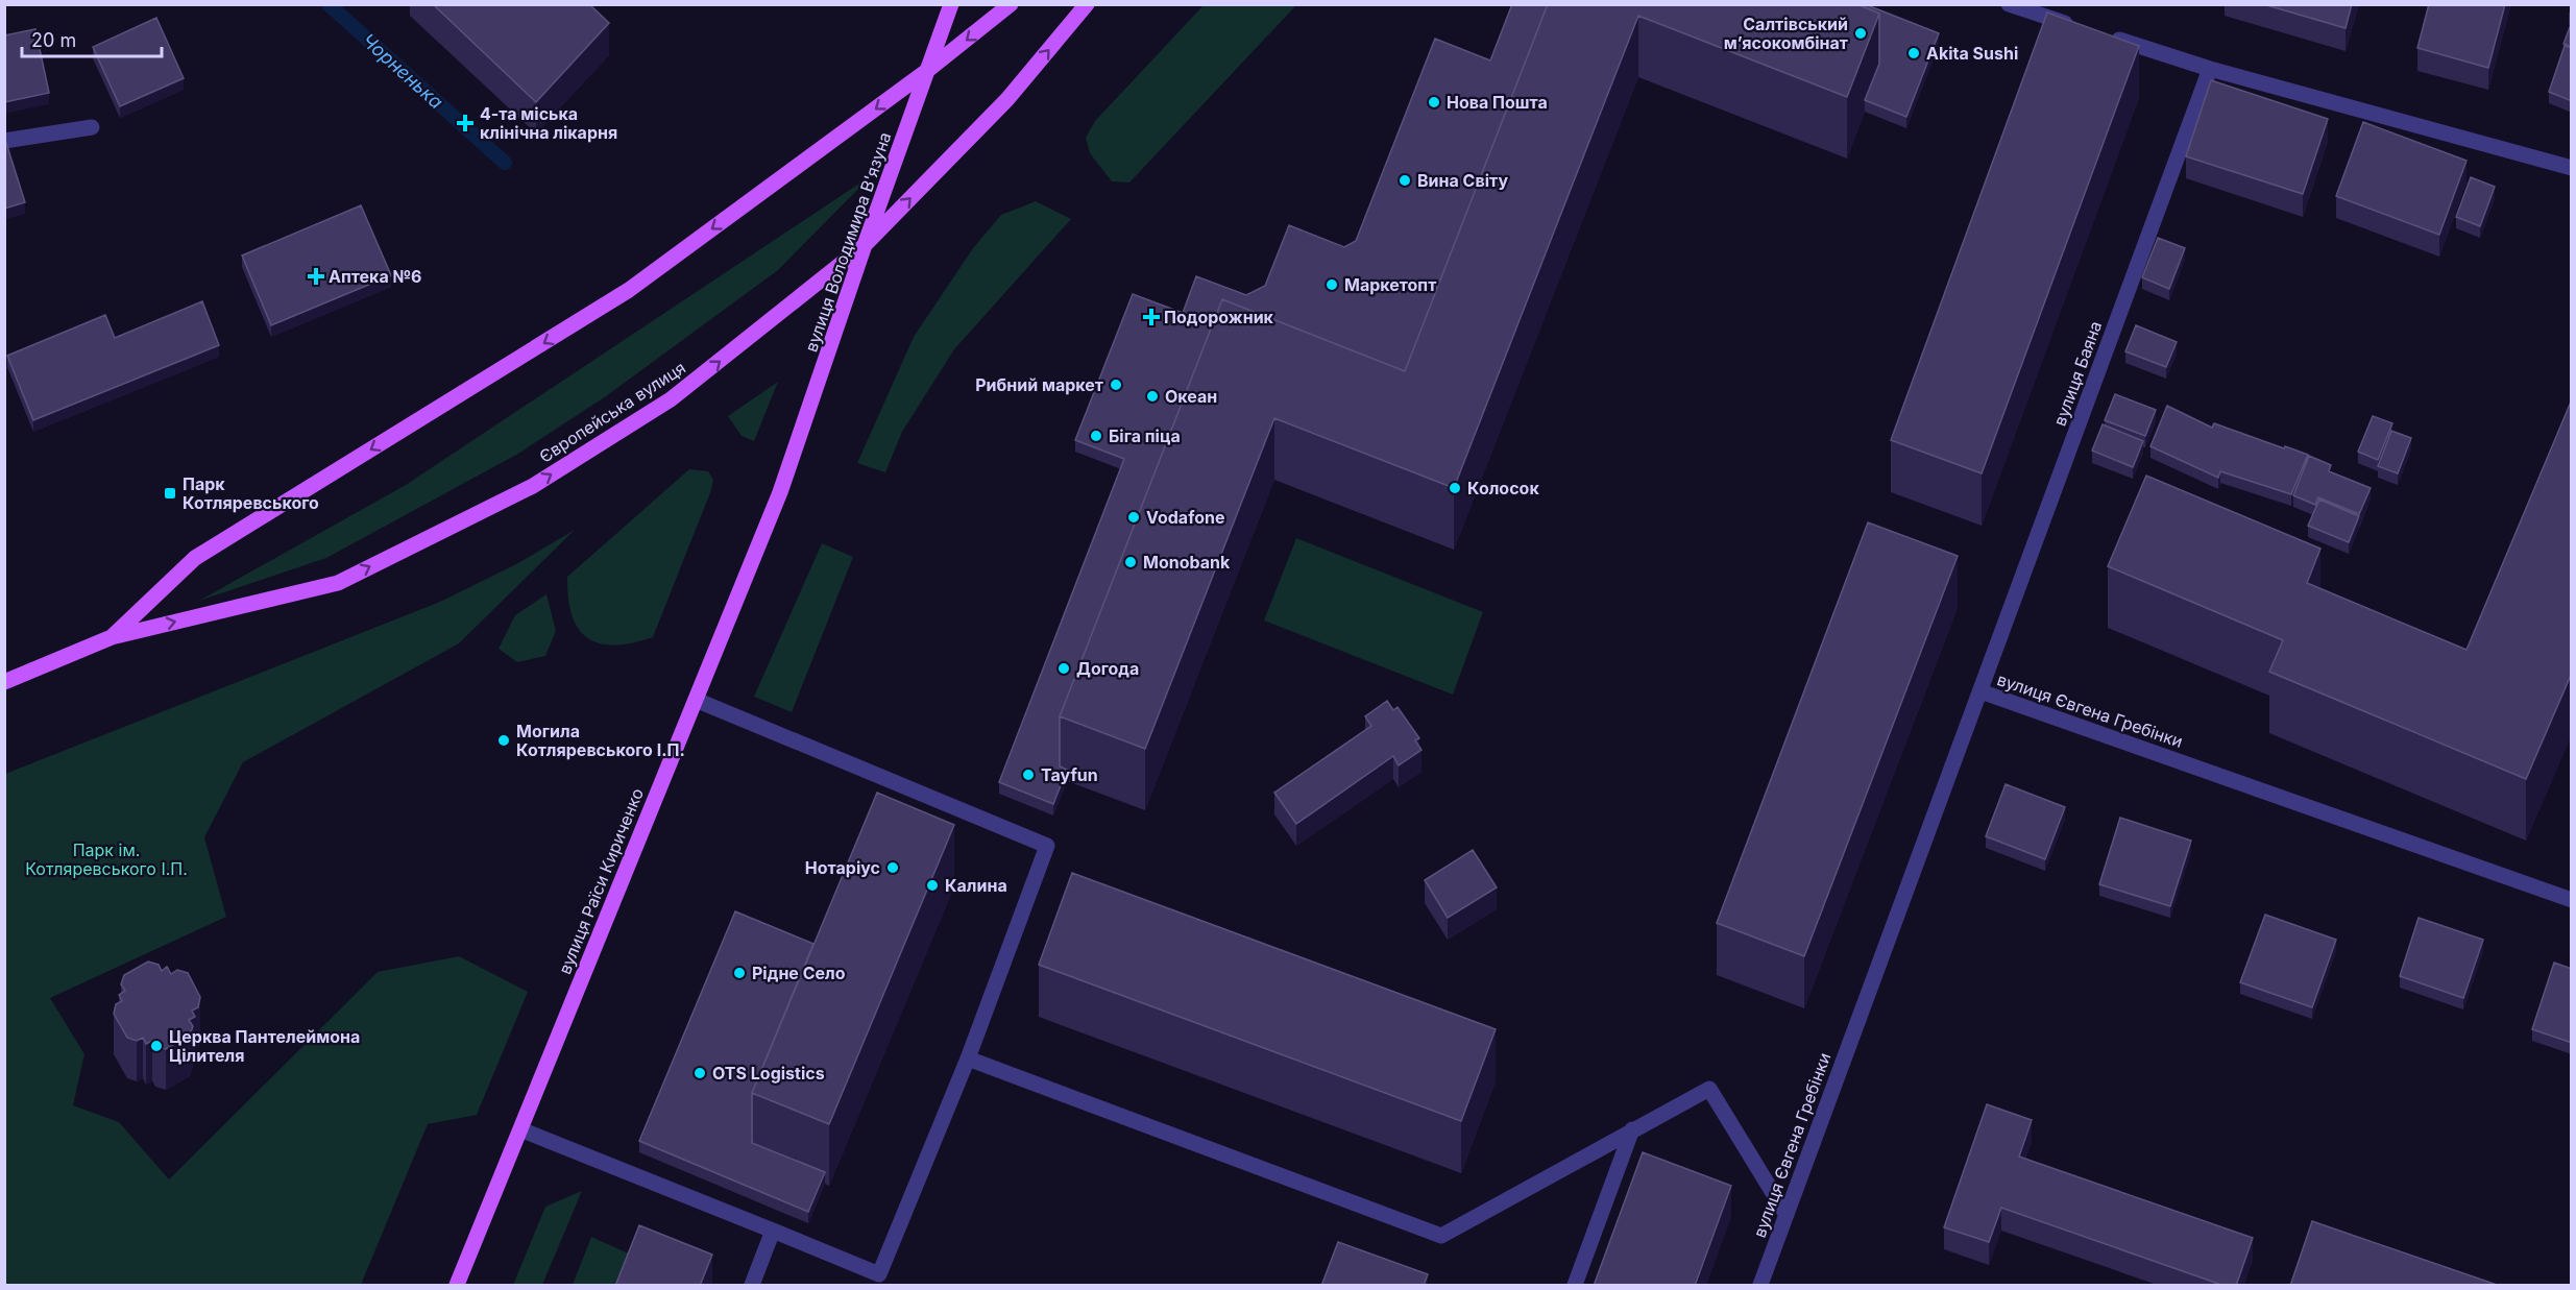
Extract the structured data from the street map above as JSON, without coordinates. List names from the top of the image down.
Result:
{
  "streets": {
    "main road": ["вулиця Володимира В'язуна", "Європейська вулиця", "вулиця Раїси Кириченко"],
    "street": ["вулиця Баяна", "вулиця Євгена Гребінки"]
  },
  "crossings": [
    ["вулиця Володимира В'язуна", "Європейська вулиця"],
    ["вулиця Володимира В'язуна", "вулиця Раїси Кириченко"],
    ["вулиця Баяна", "вулиця Євгена Гребінки"]
  ],
  "water": ["Чорненька"],
  "parks": ["Парк ім. Котляревського І.П."],
  "places": {
    "other": [
      "Салтівський мʼясокомбінат",
      "Akita Sushi",
      "Нова Пошта",
      "Вина Світу",
      "Маркетопт",
      "Рибний маркет",
      "Океан",
      "Біга піца",
      "Колосок",
      "Vodafone",
      "Monobank",
      "Догода",
      "Могила Котляревського І.П.",
      "Tayfun",
      "Нотаріус",
      "Калина",
      "Рідне Село",
      "Церква Пантелеймона Цілителя",
      "OTS Logistics"
    ],
    "health": ["4-та міська клінічна лікарня", "Аптека №6", "Подорожник"],
    "transit": ["Парк Котляревського"]
  },
  "scale_bar": "20 m"
}
